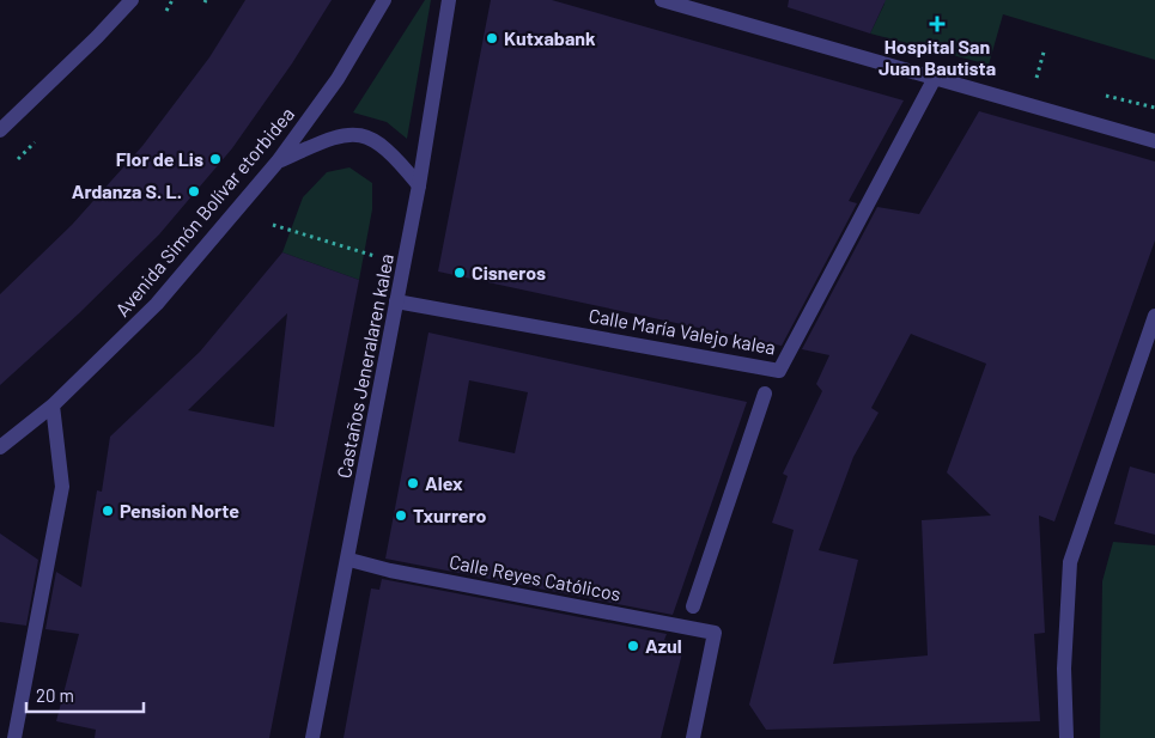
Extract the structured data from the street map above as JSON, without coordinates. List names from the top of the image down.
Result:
{
  "streets": {
    "street": [
      "Avenida Simón Bolívar etorbidea",
      "Calle María Valejo kalea",
      "Castaños Jeneralaren kalea",
      "Calle Reyes Católicos"
    ]
  },
  "crossings": [
    ["Calle María Valejo kalea", "Castaños Jeneralaren kalea"],
    ["Castaños Jeneralaren kalea", "Calle Reyes Católicos"]
  ],
  "places": {
    "health": ["Hospital San Juan Bautista"],
    "other": [
      "Kutxabank",
      "Flor de Lis",
      "Ardanza S. L.",
      "Cisneros",
      "Alex",
      "Pension Norte",
      "Txurrero",
      "Azul"
    ]
  },
  "scale_bar": "20 m"
}
